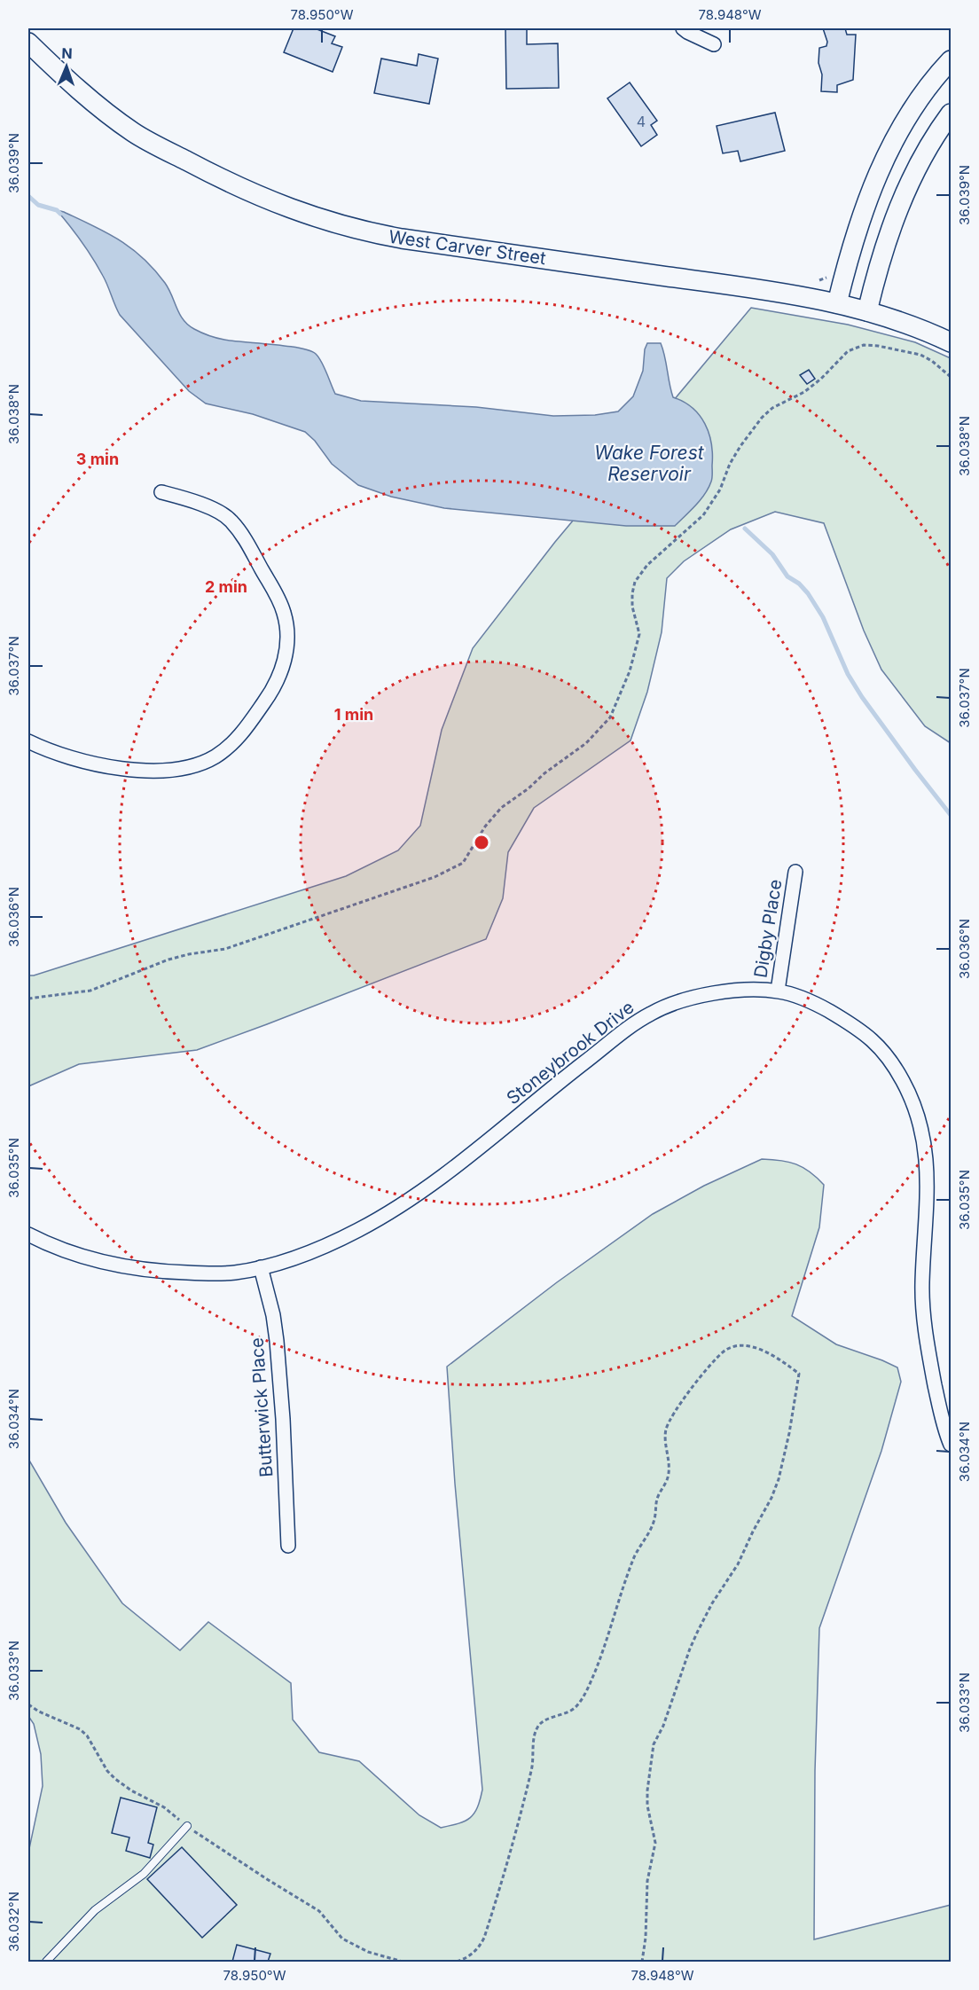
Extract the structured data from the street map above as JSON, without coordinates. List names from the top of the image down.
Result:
{
  "streets": {
    "street": [
      "West Carver Street",
      "Digby Place",
      "Stoneybrook Drive",
      "Butterwick Place"
    ]
  },
  "crossings": [
    ["Digby Place", "Stoneybrook Drive"],
    ["Stoneybrook Drive", "Butterwick Place"]
  ],
  "water": ["Wake Forest Reservoir"],
  "house_numbers": ["4"],
  "north": "top",
  "coordinates": [
    "78.950°W",
    "78.948°W",
    "36.039°N",
    "36.038°N",
    "36.037°N",
    "36.036°N",
    "36.035°N",
    "36.034°N",
    "36.033°N",
    "36.032°N"
  ],
  "rings": ["3 min", "2 min", "1 min"]
}
